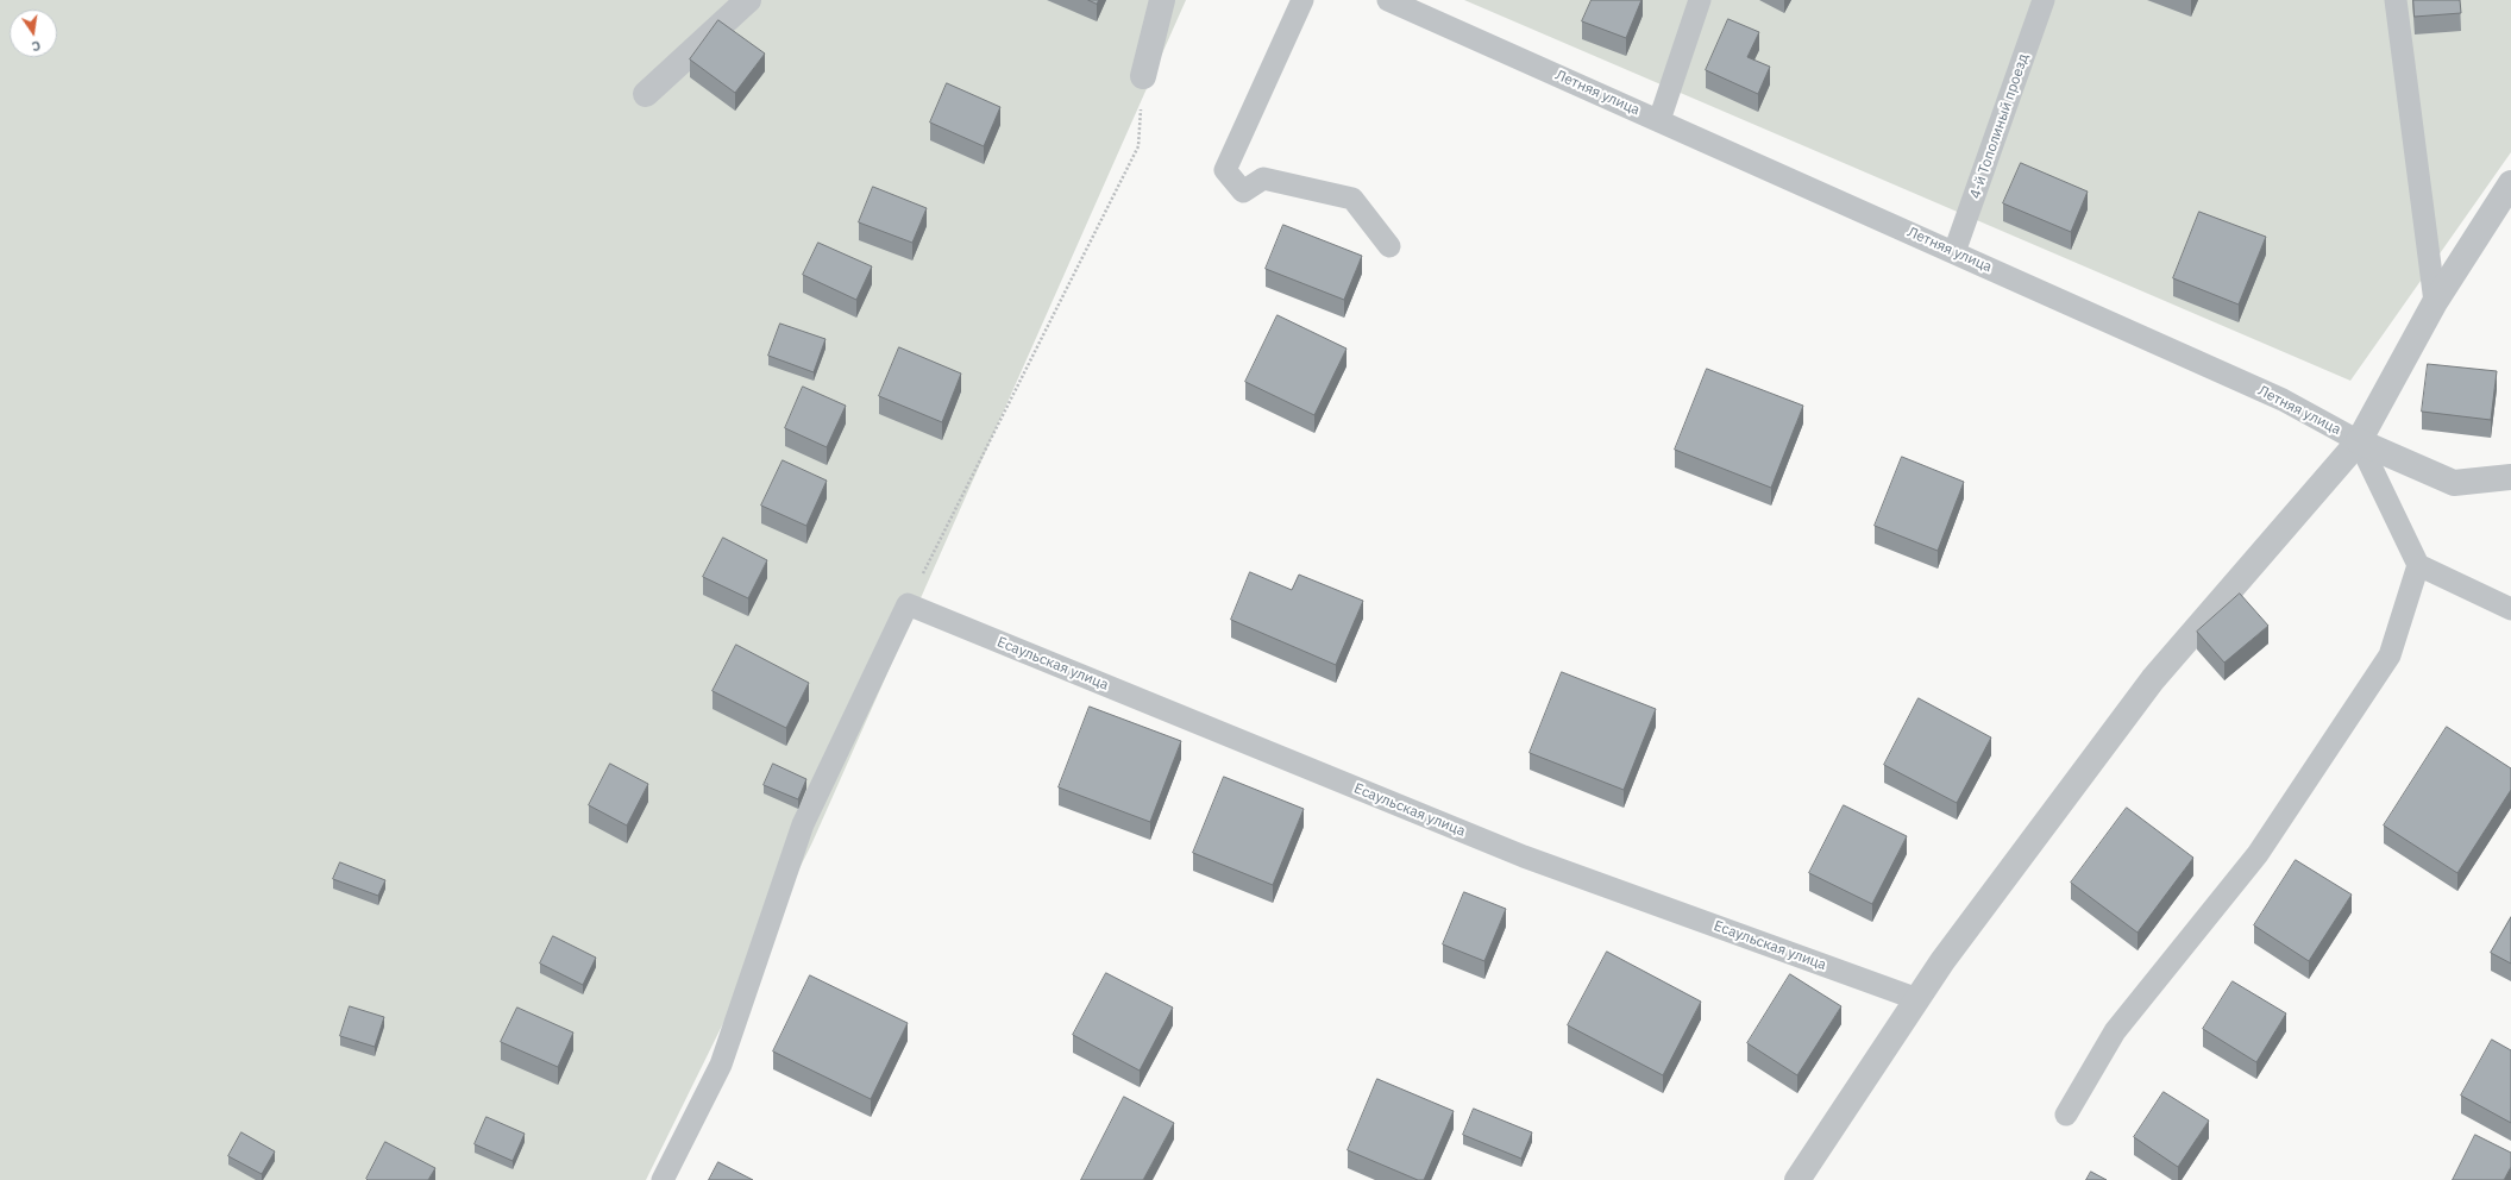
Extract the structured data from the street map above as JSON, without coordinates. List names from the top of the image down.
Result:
{
  "streets": {
    "street": ["Летняя улица"],
    "lane": ["4-й Тополиный проезд", "Есаульская улица"]
  },
  "crossings": [
    ["Летняя улица", "4-й Тополиный проезд"]
  ],
  "north": "bottom"
}
